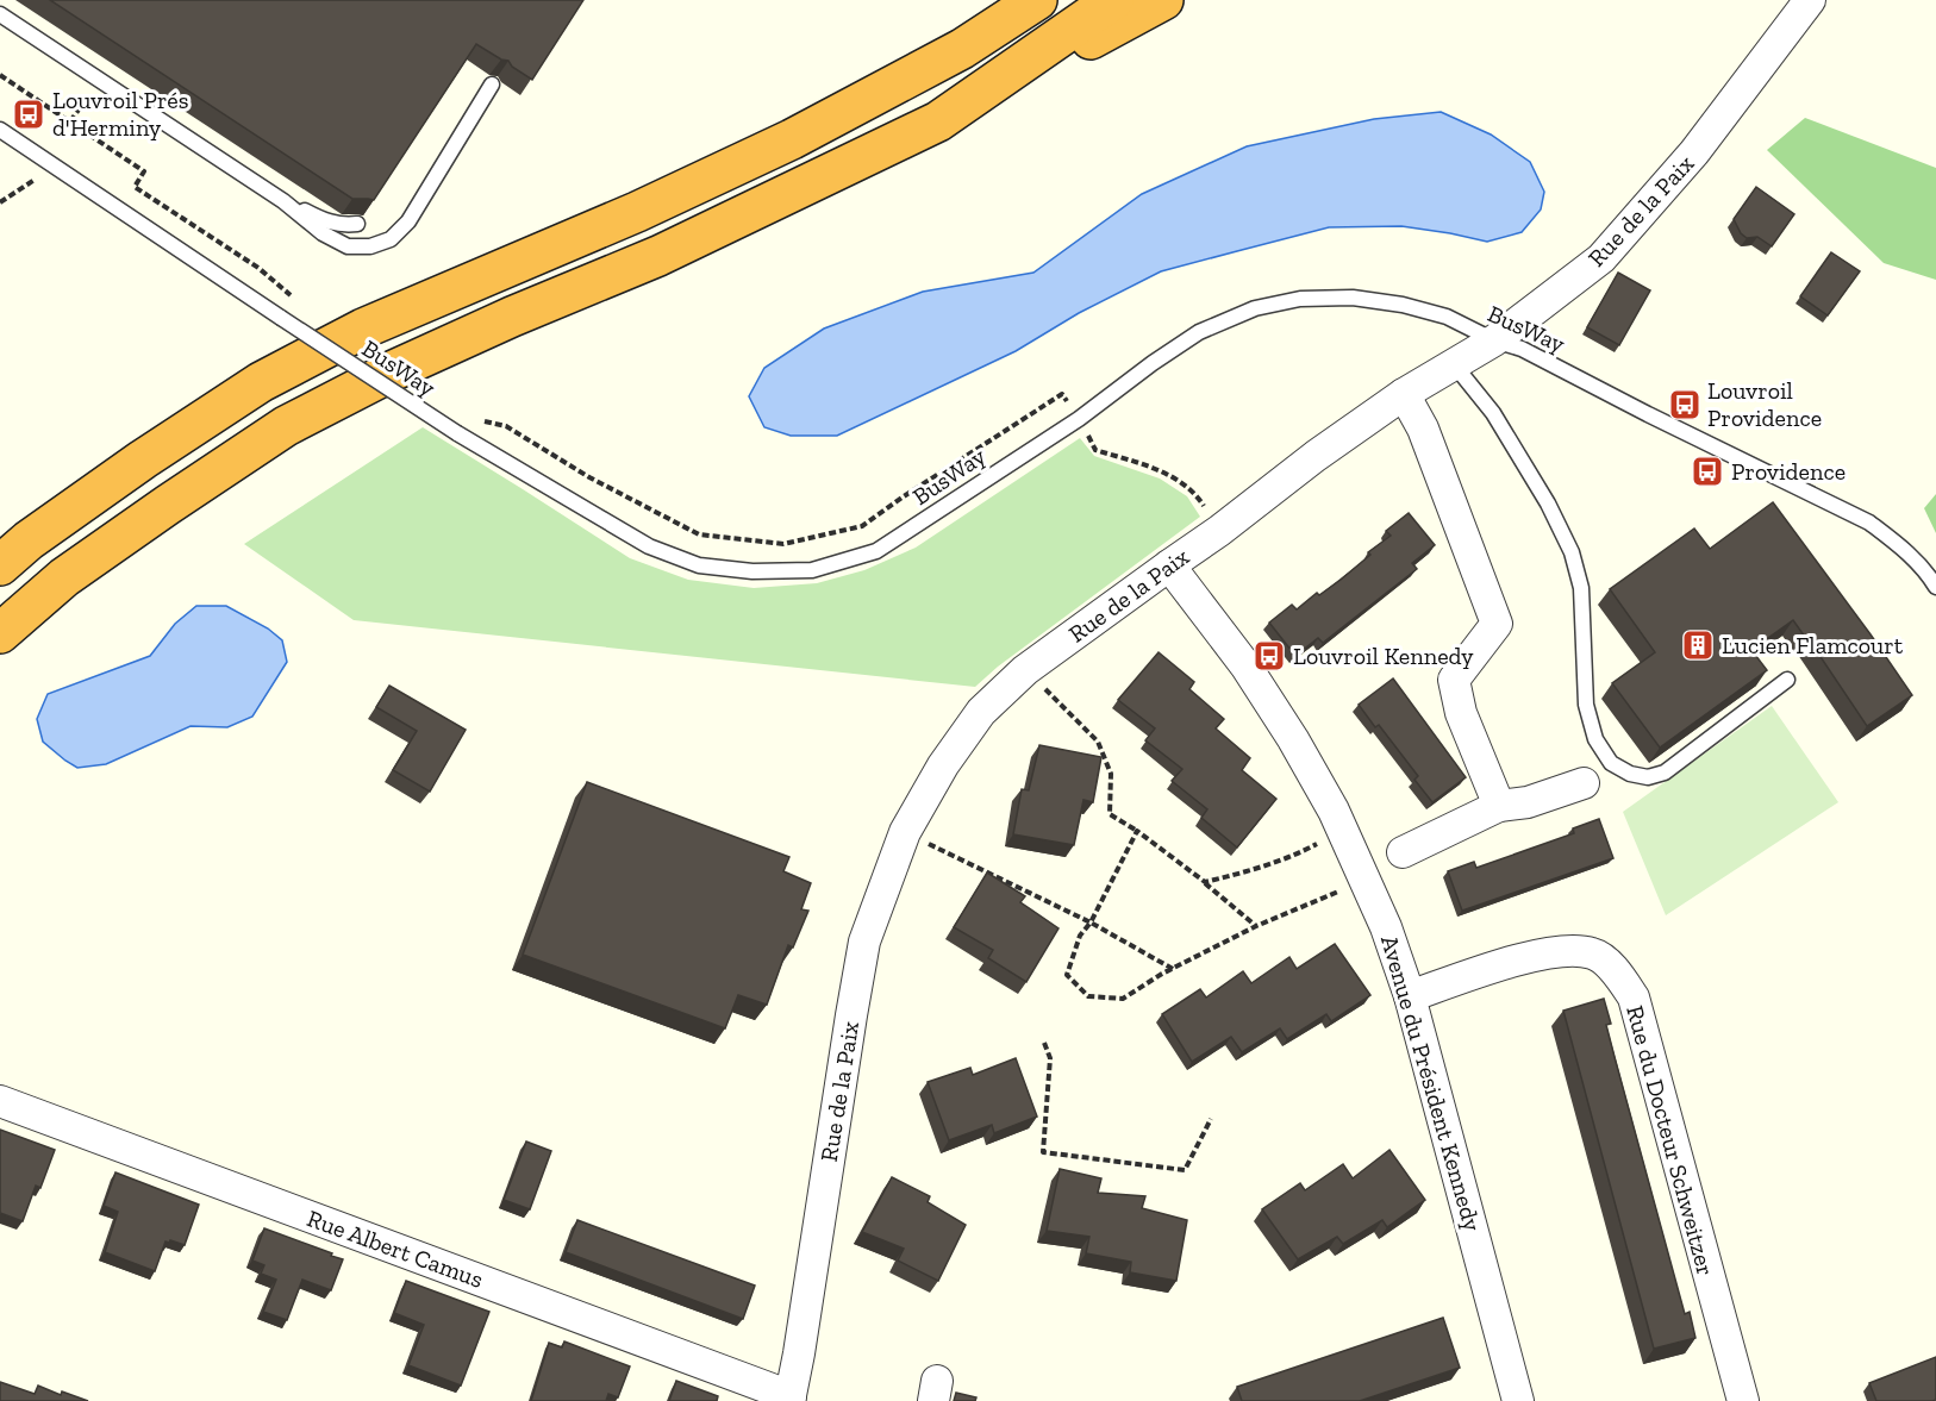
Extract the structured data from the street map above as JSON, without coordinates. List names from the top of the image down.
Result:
{
  "streets": {
    "street": [
      "Rue de la Paix",
      "Avenue du Président Kennedy",
      "Rue du Docteur Schweitzer",
      "Rue Albert Camus"
    ],
    "lane": ["BusWay"]
  },
  "crossings": [
    ["Rue de la Paix", "BusWay"],
    ["Rue de la Paix", "Avenue du Président Kennedy"],
    ["Rue de la Paix", "Rue Albert Camus"],
    ["Avenue du Président Kennedy", "Rue du Docteur Schweitzer"]
  ],
  "places": {
    "bus stop": [
      "Louvroil Prés d'Herminy",
      "Louvroil Providence",
      "Providence",
      "Louvroil Kennedy"
    ],
    "building": ["Lucien Flamcourt"]
  }
}
